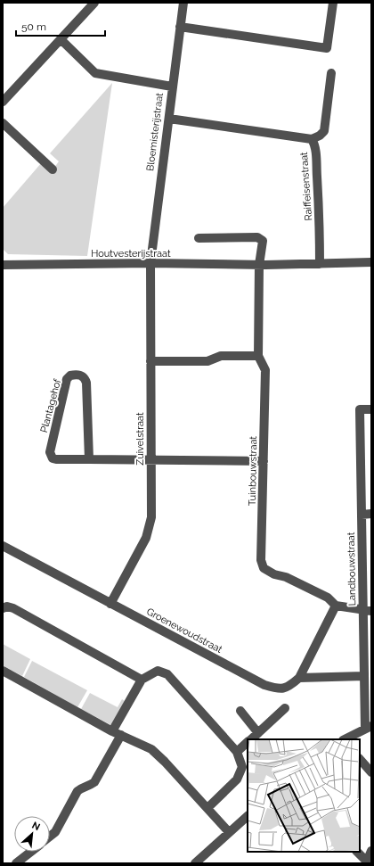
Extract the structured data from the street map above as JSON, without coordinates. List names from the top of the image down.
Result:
{
  "streets": {
    "street": [
      "Bloemisterijstraat",
      "Raiffeisenstraat",
      "Houtvesterijstraat",
      "Plantagehof",
      "Zuivelstraat",
      "Tuinbouwstraat",
      "Landbouwstraat",
      "Groenewoudstraat"
    ]
  },
  "crossings": [
    ["Bloemisterijstraat", "Houtvesterijstraat"],
    ["Bloemisterijstraat", "Zuivelstraat"],
    ["Raiffeisenstraat", "Houtvesterijstraat"],
    ["Houtvesterijstraat", "Zuivelstraat"],
    ["Houtvesterijstraat", "Tuinbouwstraat"],
    ["Plantagehof", "Zuivelstraat"],
    ["Plantagehof", "Tuinbouwstraat"],
    ["Zuivelstraat", "Groenewoudstraat"],
    ["Tuinbouwstraat", "Landbouwstraat"],
    ["Landbouwstraat", "Groenewoudstraat"]
  ],
  "scale_bar": "50 m",
  "north": "top right"
}
